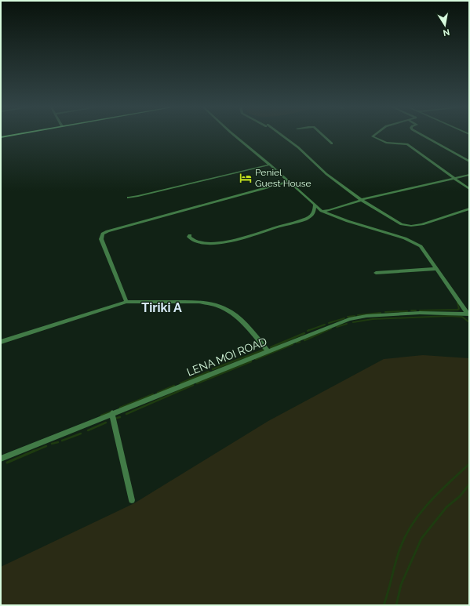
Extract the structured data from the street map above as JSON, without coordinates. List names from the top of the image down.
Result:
{
  "streets": {
    "street": ["LENA MOI ROAD"]
  },
  "districts": ["Tiriki A"],
  "places": {
    "hotel": ["Peniel Guest House"]
  },
  "north": "bottom"
}
